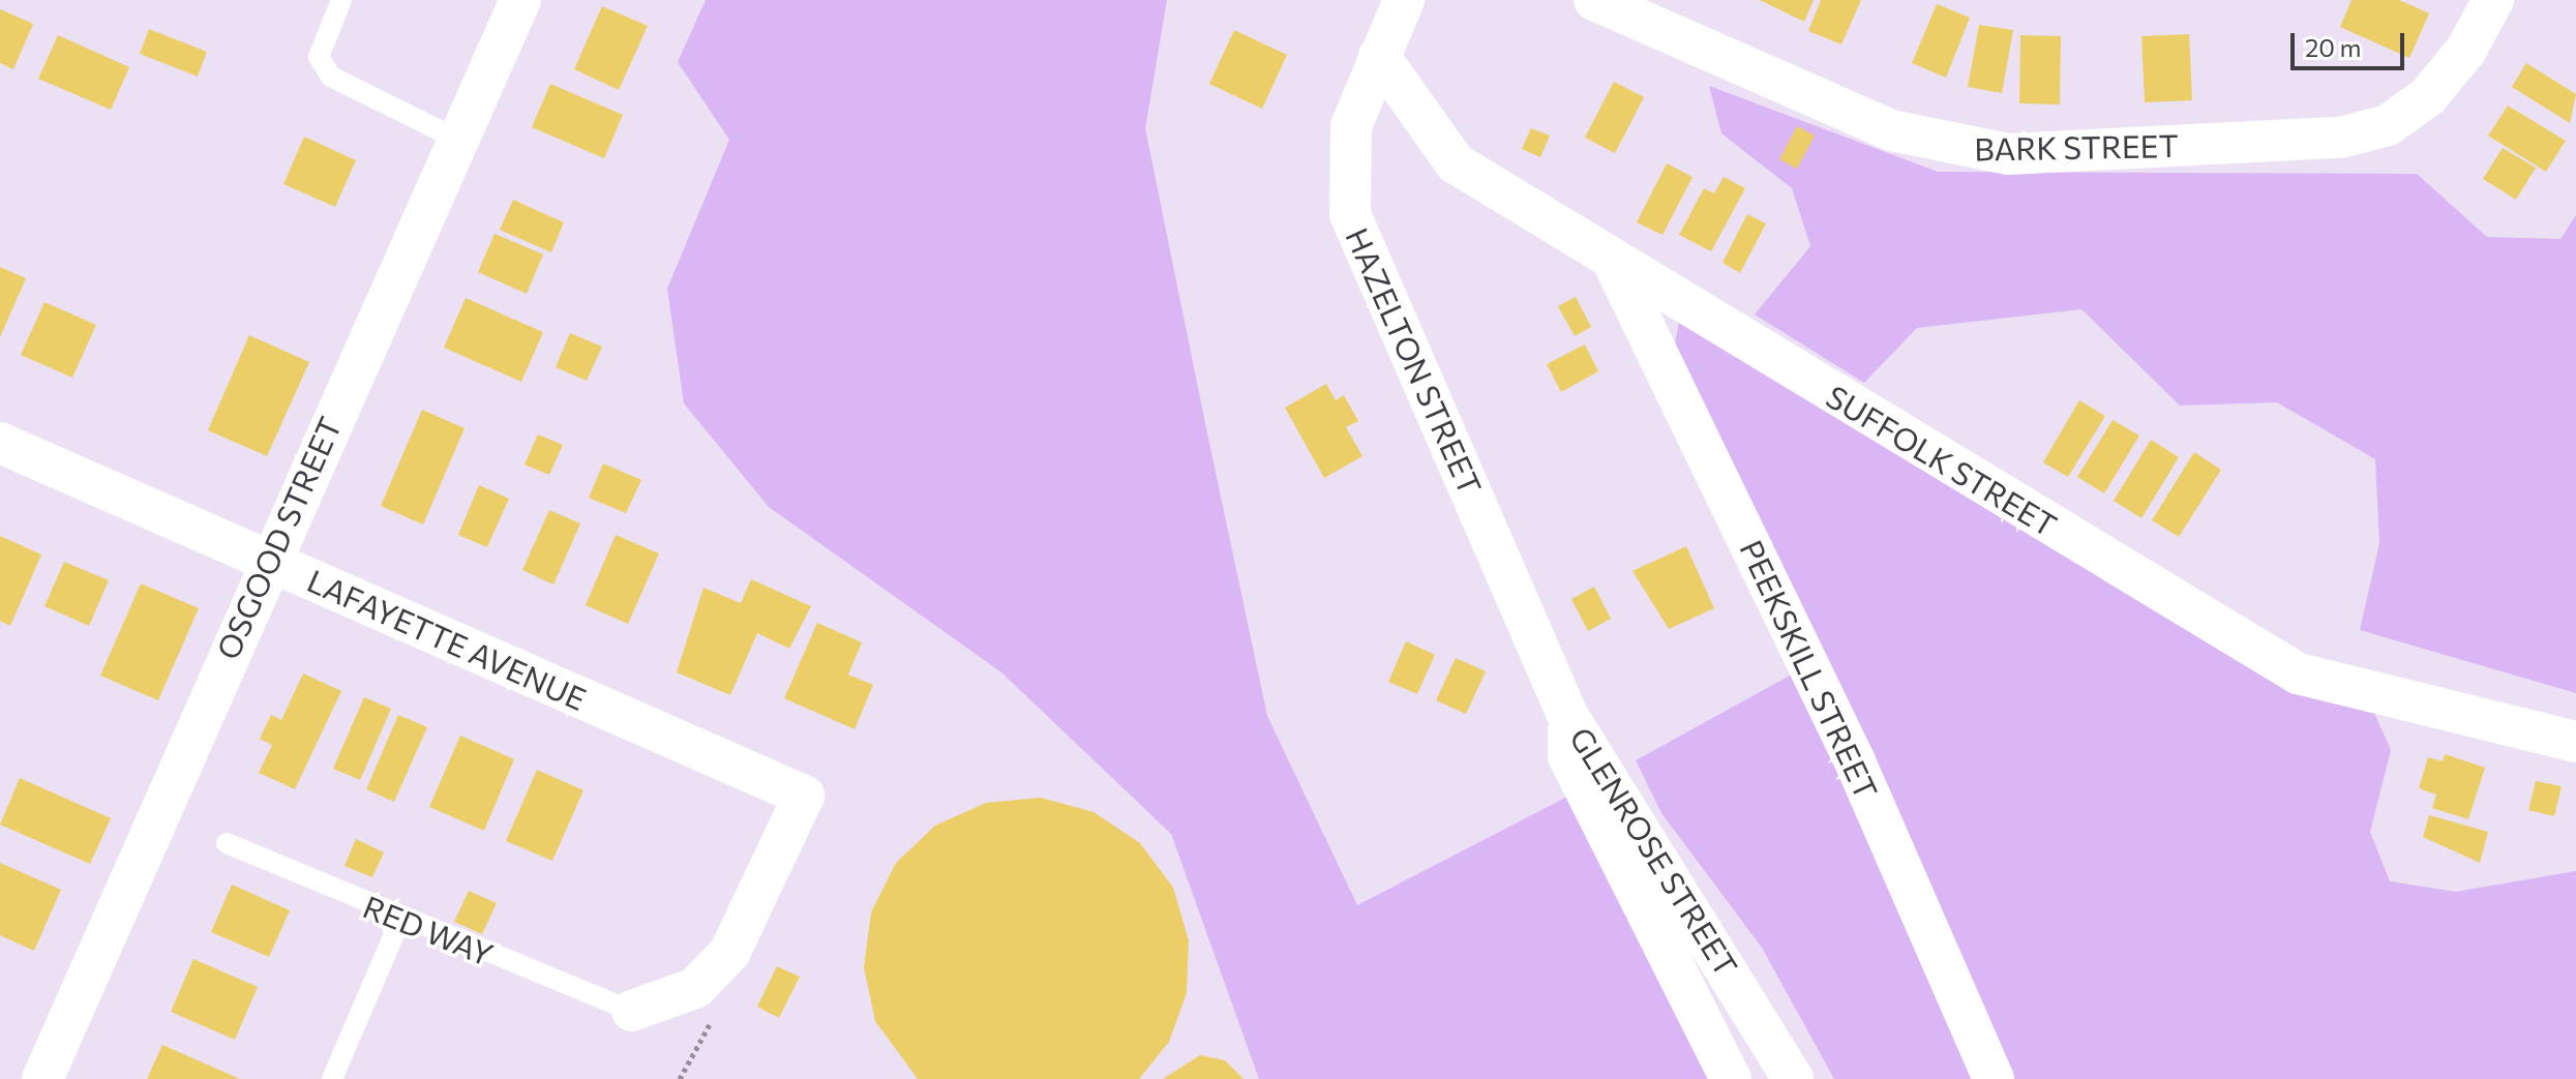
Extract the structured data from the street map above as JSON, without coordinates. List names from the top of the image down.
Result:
{
  "streets": {
    "street": [
      "BARK STREET",
      "HAZELTON STREET",
      "SUFFOLK STREET",
      "OSGOOD STREET",
      "LAFAYETTE AVENUE",
      "PEEKSKILL STREET",
      "GLENROSE STREET"
    ],
    "lane": ["RED WAY"]
  },
  "crossings": [
    ["HAZELTON STREET", "SUFFOLK STREET"],
    ["HAZELTON STREET", "GLENROSE STREET"],
    ["SUFFOLK STREET", "PEEKSKILL STREET"],
    ["OSGOOD STREET", "LAFAYETTE AVENUE"],
    ["LAFAYETTE AVENUE", "RED WAY"]
  ],
  "scale_bar": "20 m"
}
